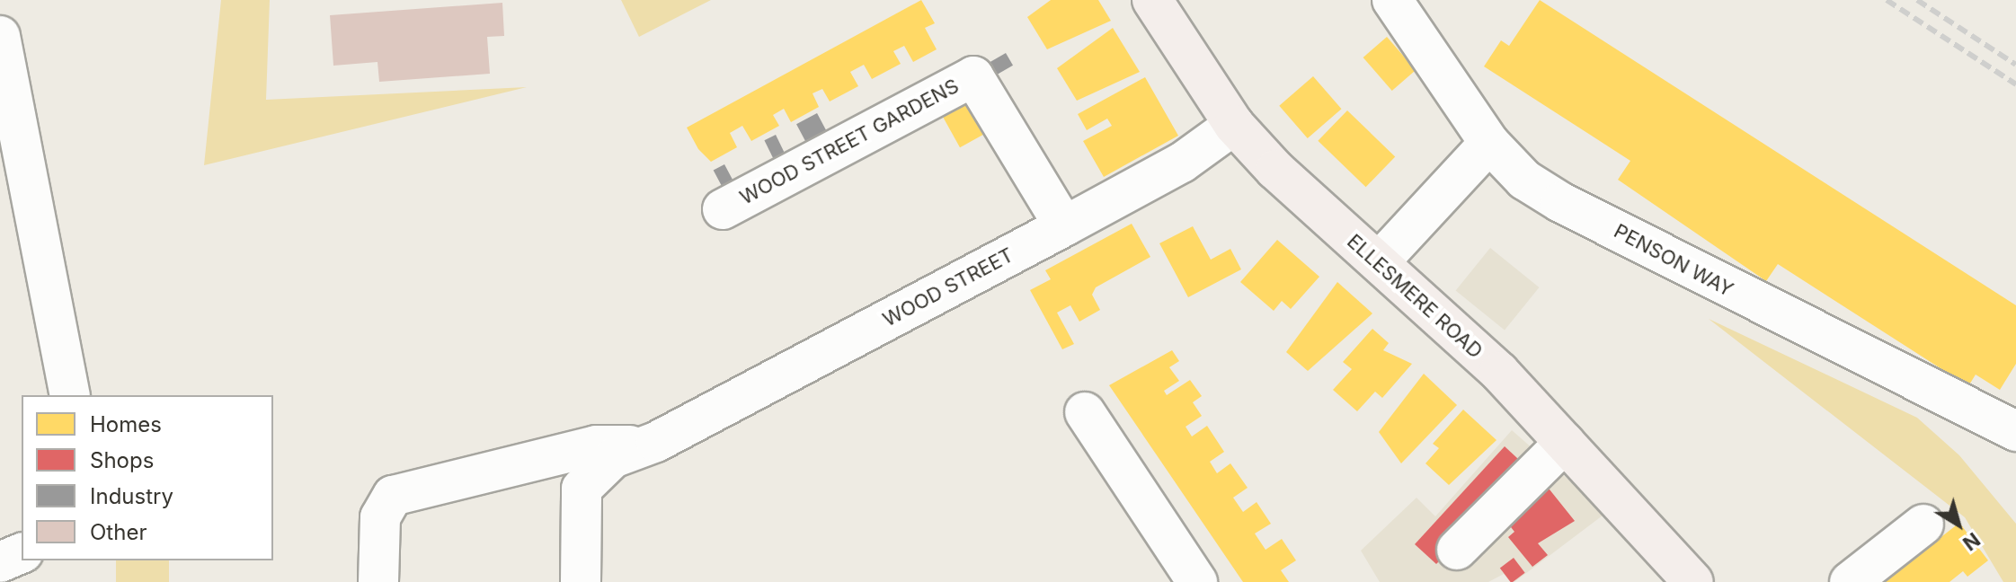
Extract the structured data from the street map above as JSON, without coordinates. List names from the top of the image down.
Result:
{
  "streets": {
    "main road": ["ELLESMERE ROAD"],
    "street": ["WOOD STREET GARDENS", "PENSON WAY", "WOOD STREET"]
  },
  "crossings": [
    ["WOOD STREET GARDENS", "WOOD STREET"],
    ["WOOD STREET", "ELLESMERE ROAD"]
  ],
  "legend": [
    "Homes",
    "Shops",
    "Industry",
    "Other"
  ],
  "north": "bottom right"
}
